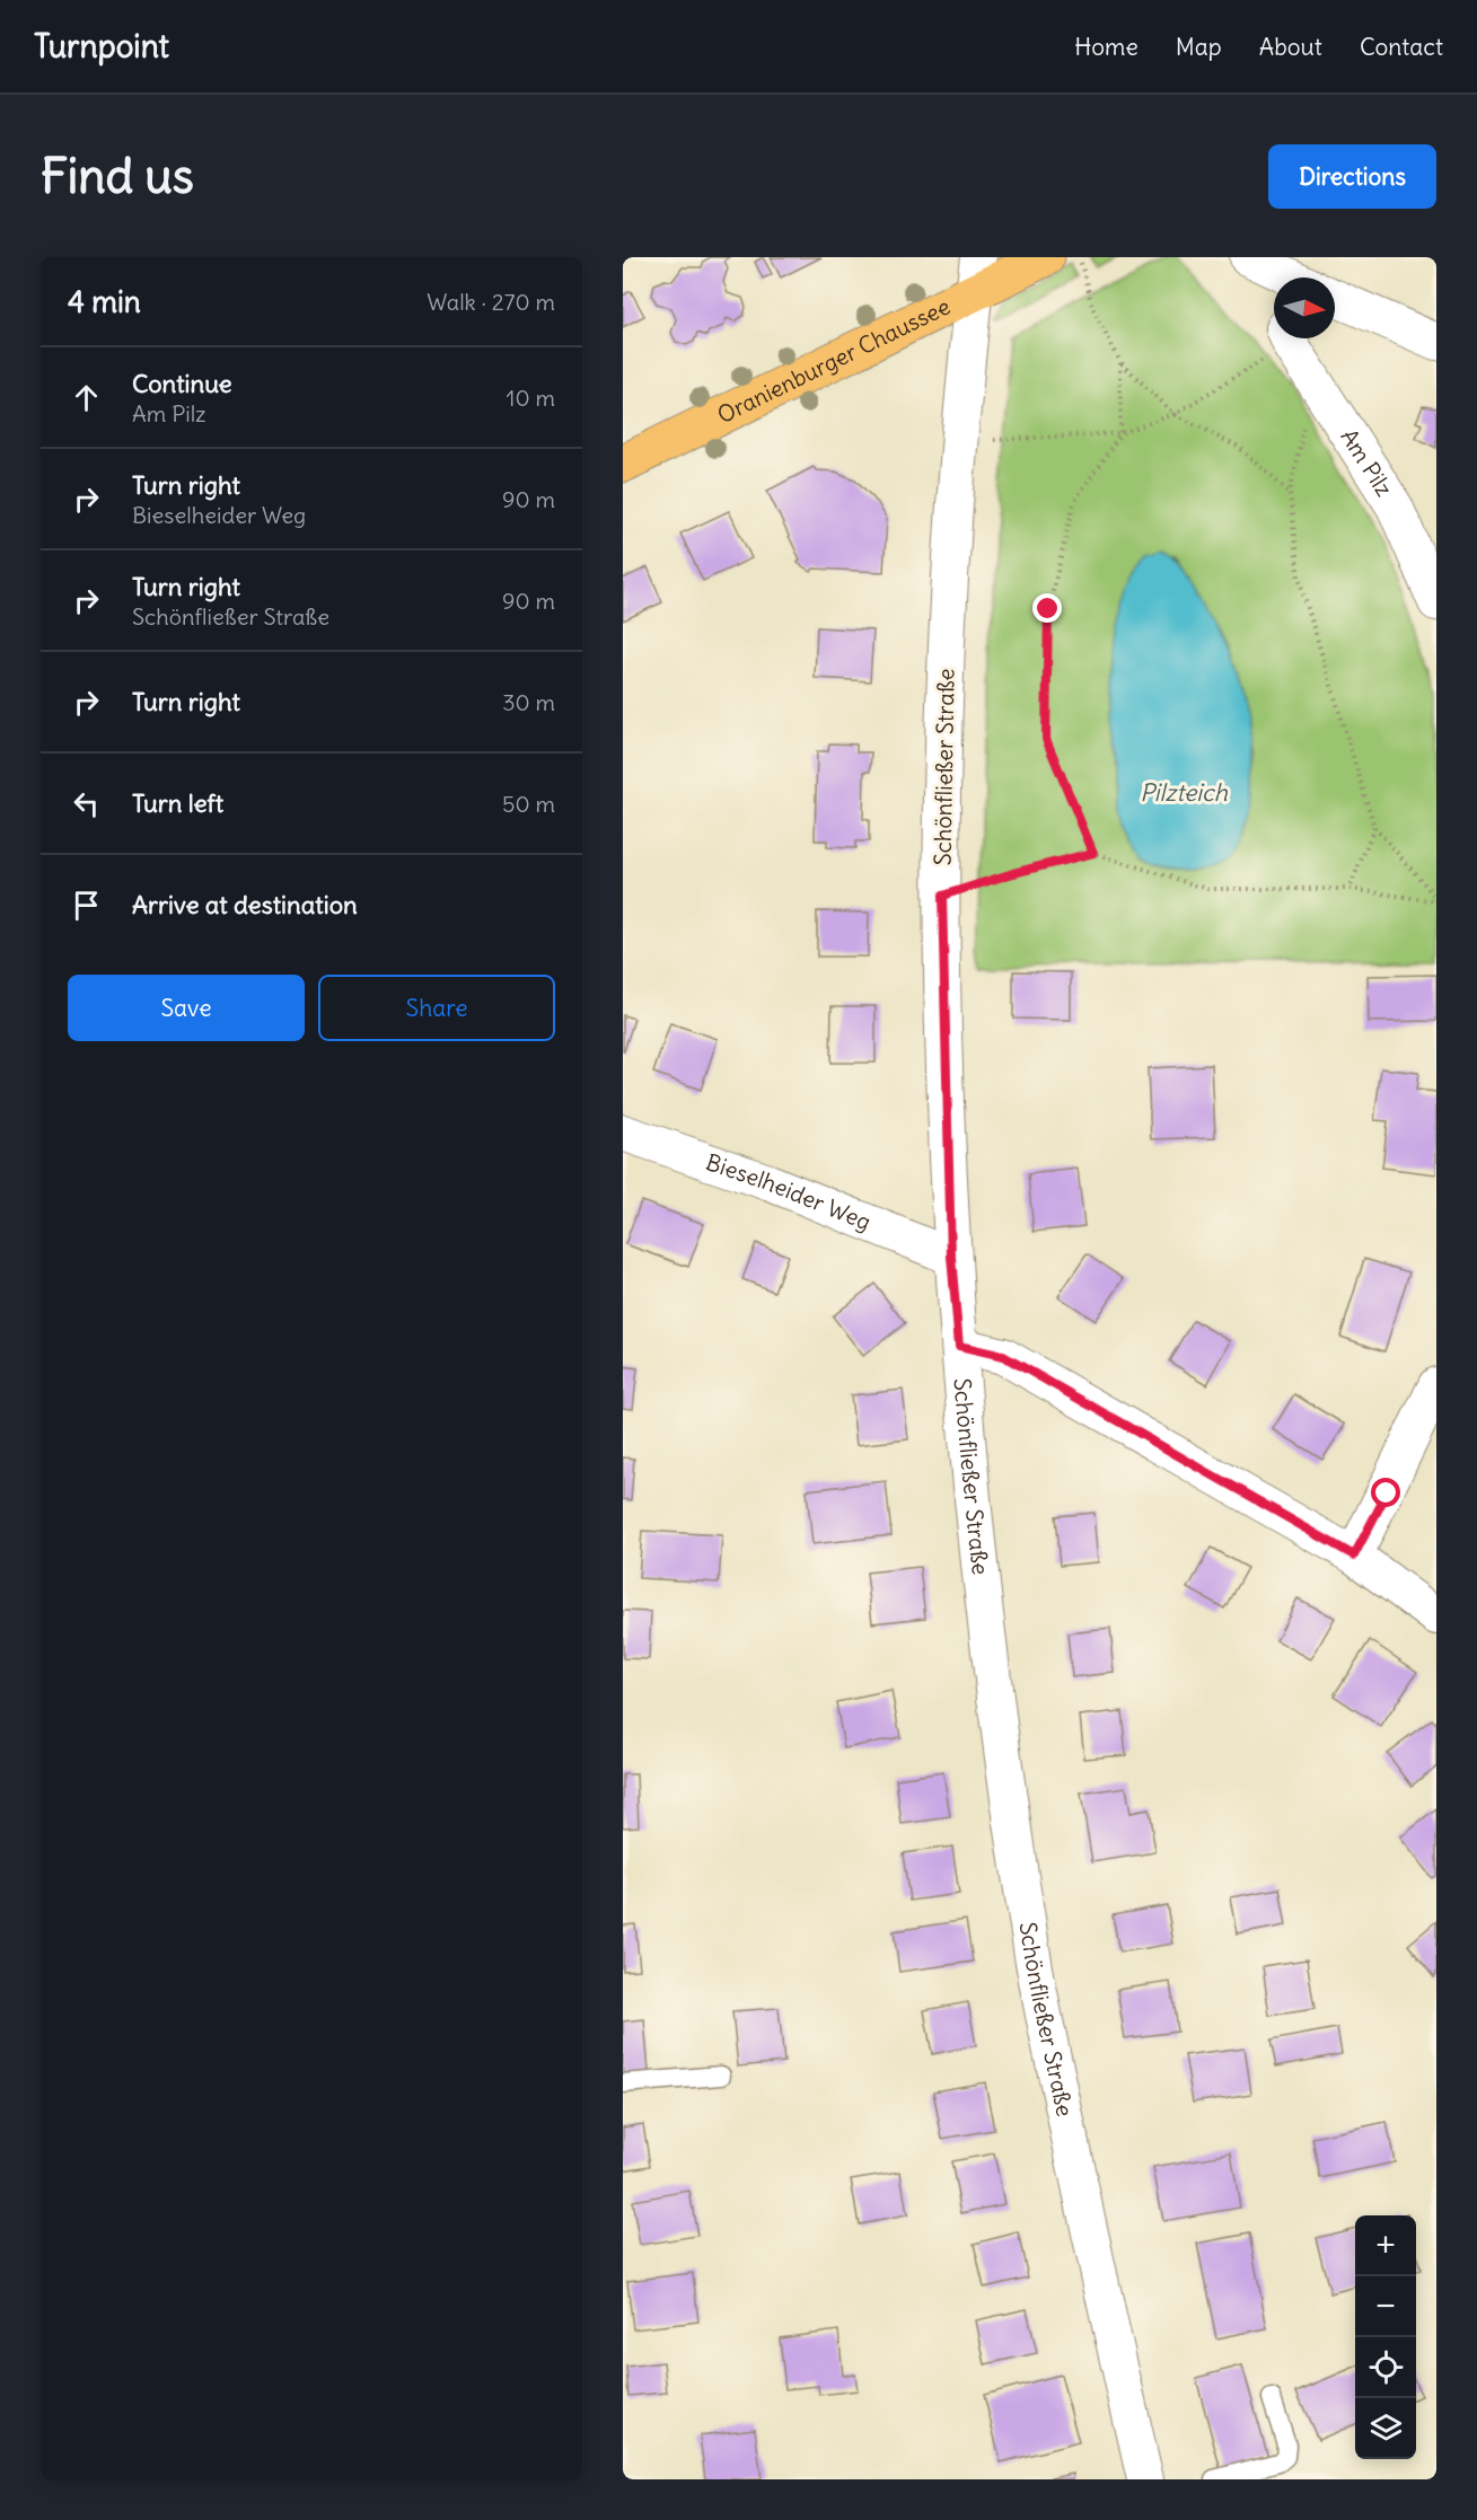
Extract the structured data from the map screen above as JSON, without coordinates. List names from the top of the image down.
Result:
{
  "streets": {
    "main road": ["Oranienburger Chaussee"],
    "street": ["Am Pilz", "Schönfließer Straße", "Bieselheider Weg"]
  },
  "crossings": [
    ["Oranienburger Chaussee", "Schönfließer Straße"],
    ["Schönfließer Straße", "Bieselheider Weg"]
  ],
  "water": ["Pilzteich"],
  "north": "right",
  "page": {
    "header": "Turnpoint",
    "nav": [
      "Home",
      "Map",
      "About",
      "Contact"
    ],
    "buttons": [
      "Directions",
      ["Save", "Share"]
    ],
    "title": "Find us",
    "heading": ["4 min", "Walk · 270 m"],
    "list": [
      ["Continue", "Am Pilz", "10 m"],
      ["Turn right", "Bieselheider Weg", "90 m"],
      ["Turn right", "Schönfließer Straße", "90 m"],
      ["Turn right", "30 m"],
      ["Turn left", "50 m"],
      "Arrive at destination"
    ],
    "map_buttons": ["+", "−"]
  }
}
